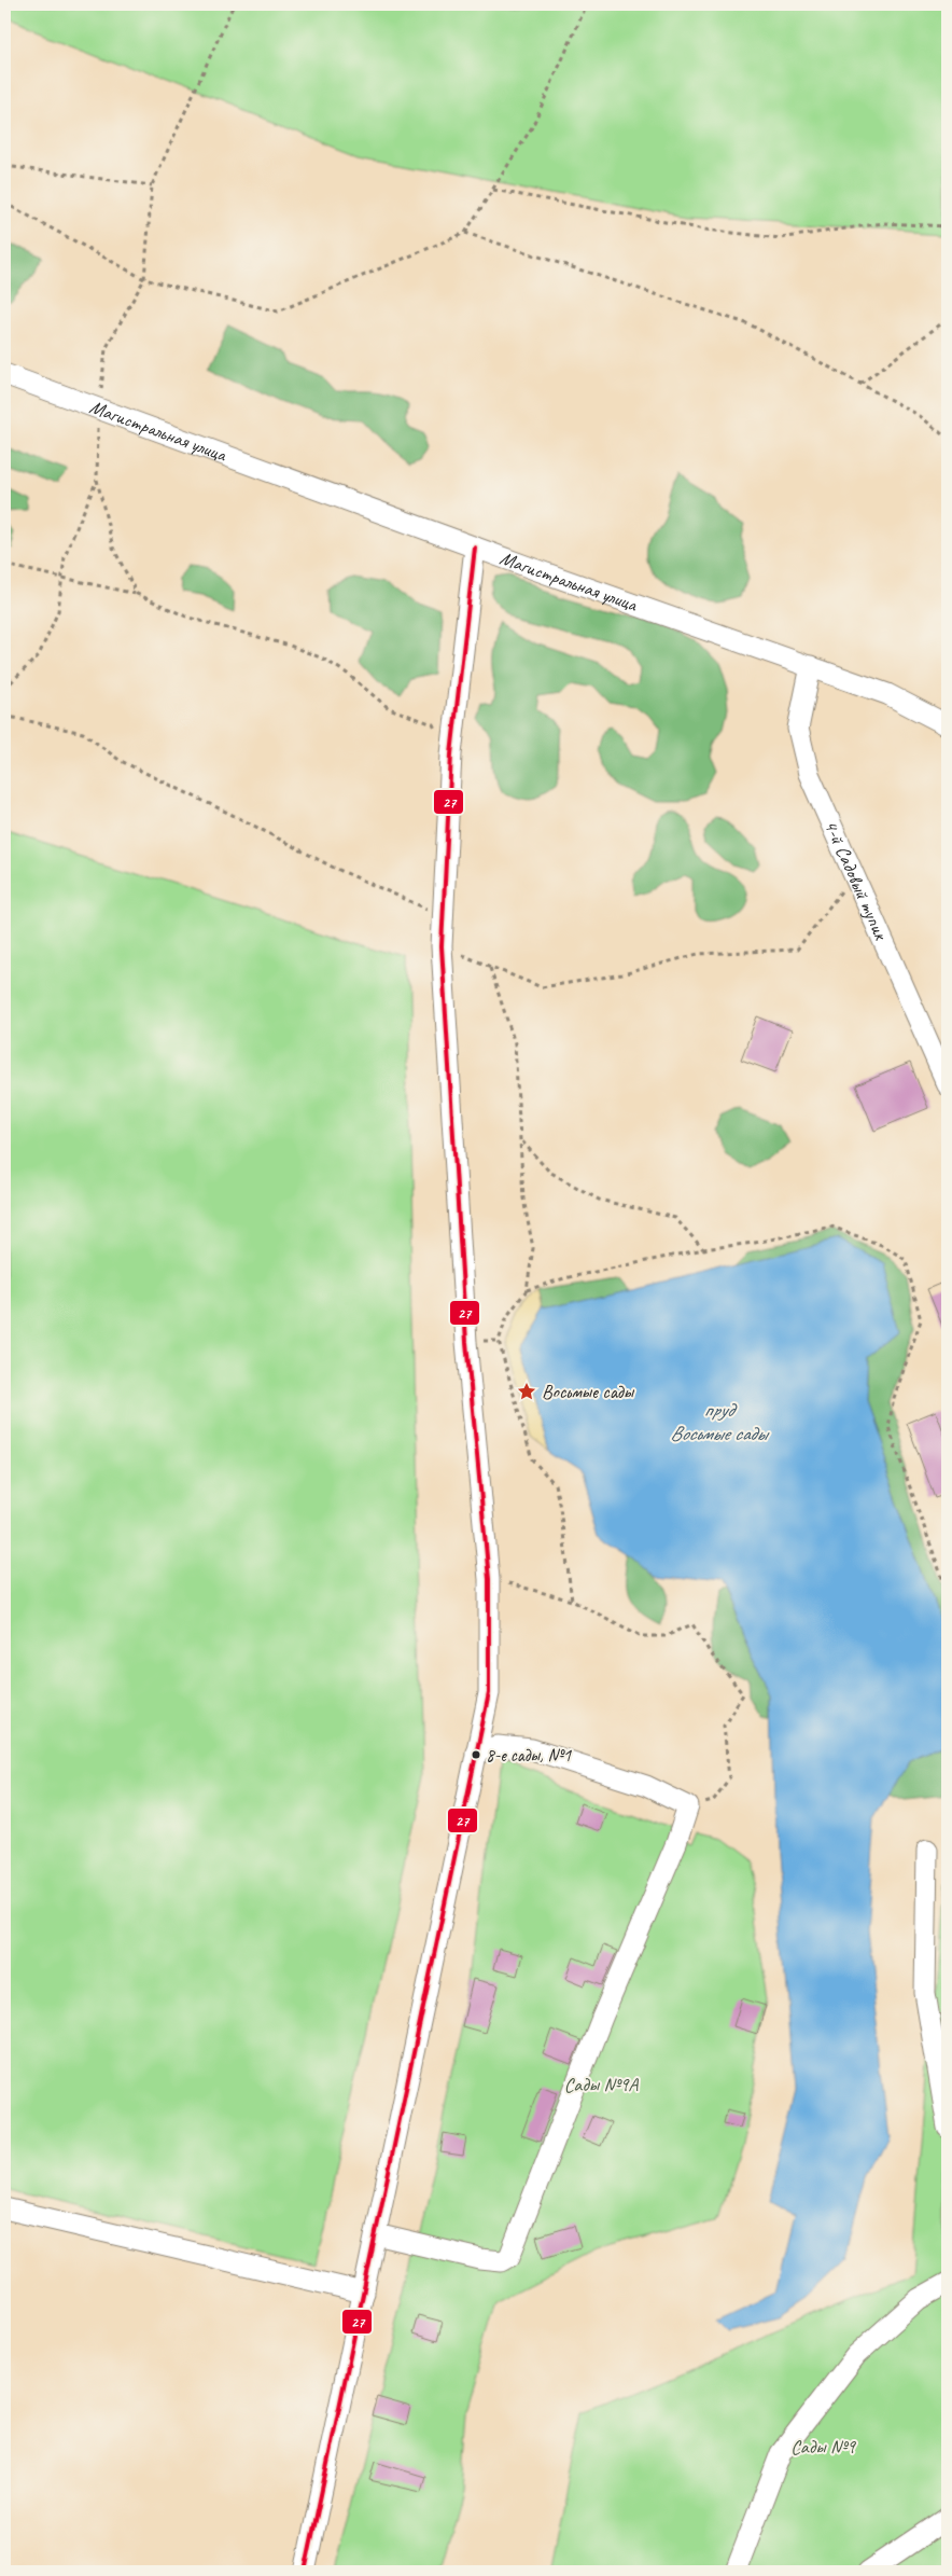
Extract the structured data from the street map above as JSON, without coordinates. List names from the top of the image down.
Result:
{
  "streets": {
    "street": ["Магистральная улица", "4-й Садовый тупик"]
  },
  "crossings": [
    ["Магистральная улица", "4-й Садовый тупик"]
  ],
  "water": ["пруд Восьмые сады"],
  "parks": ["Сады №9А", "Сады №9"],
  "places": {
    "place": ["Восьмые сады"],
    "other": ["8-е сады, №1"]
  },
  "lines": ["transit line 27"]
}
